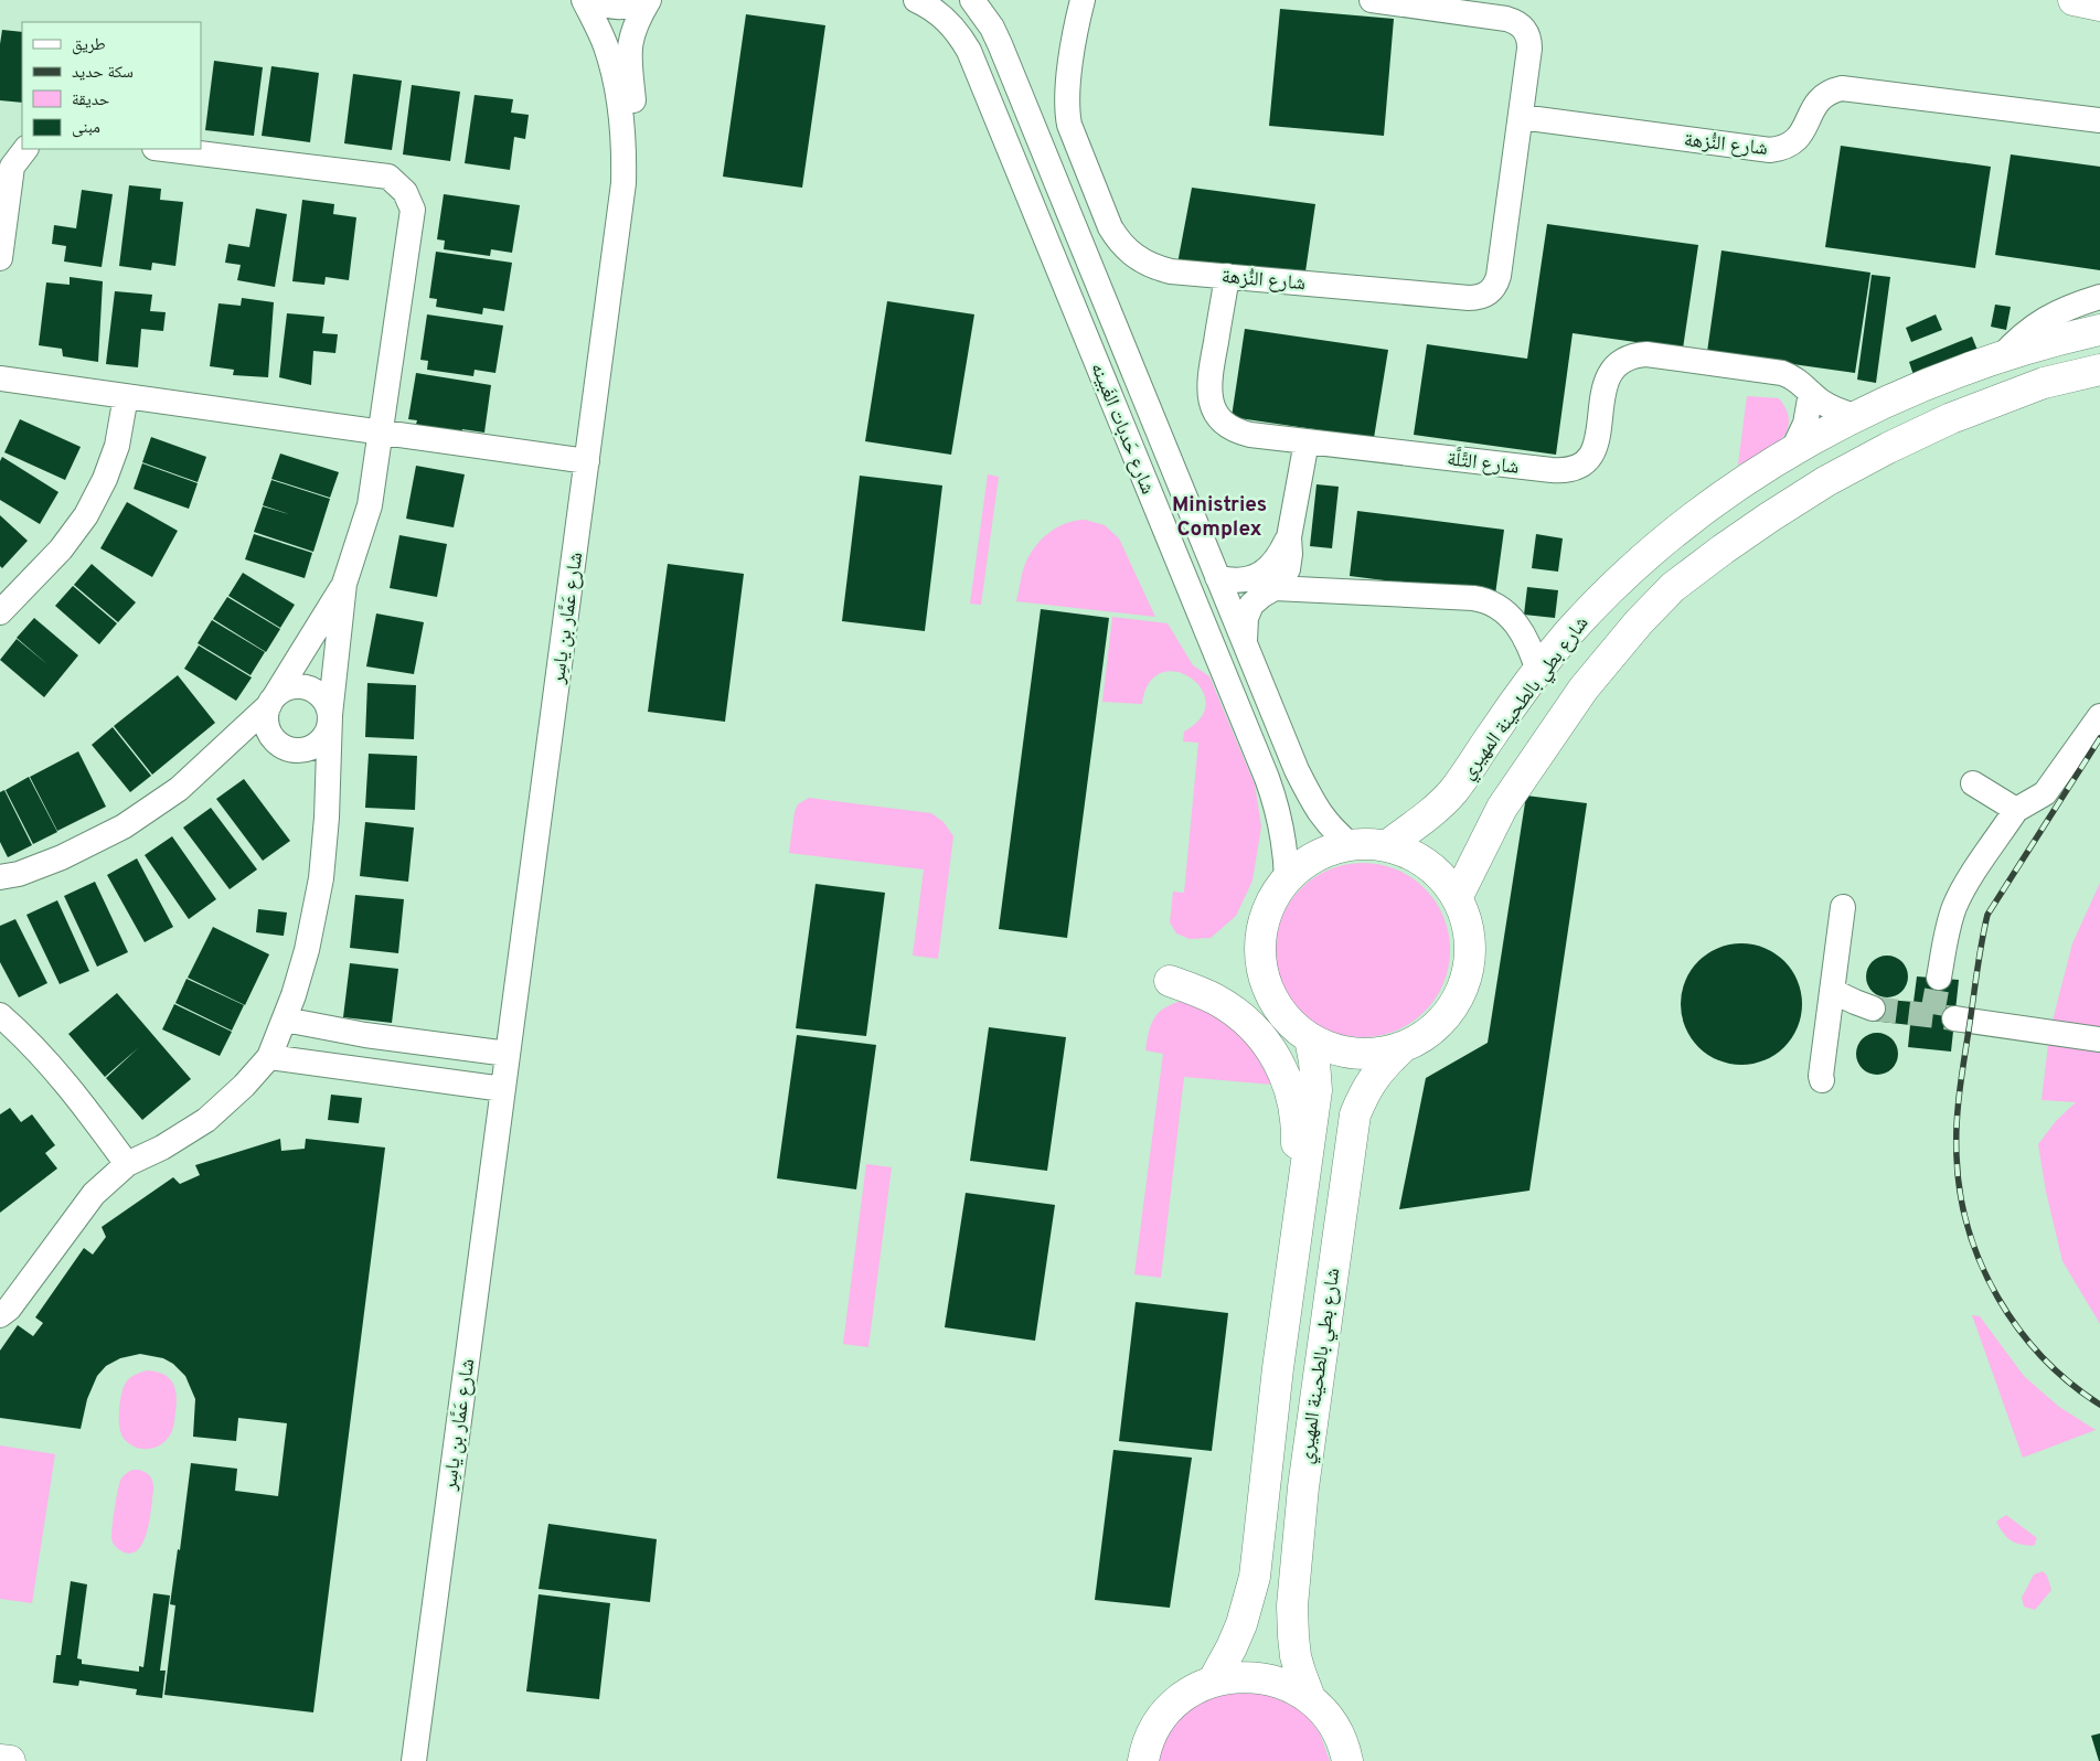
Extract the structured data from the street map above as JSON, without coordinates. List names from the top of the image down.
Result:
{
  "streets": {
    "main road": ["شارع بطي بالطحينة المهيري"],
    "street": [
      "شارع النُّزهة",
      "شارع حَدبات الغَبينه",
      "شارع التَّلَّة",
      "شارع عَمَّار بن ياسِر"
    ]
  },
  "crossings": [
    ["شارع النُّزهة", "شارع التَّلَّة"],
    ["شارع التَّلَّة", "شارع بطي بالطحينة المهيري"]
  ],
  "districts": ["Ministries Complex"],
  "legend": [
    "طريق",
    "سكة حديد",
    "حديقة",
    "مبنى"
  ]
}
